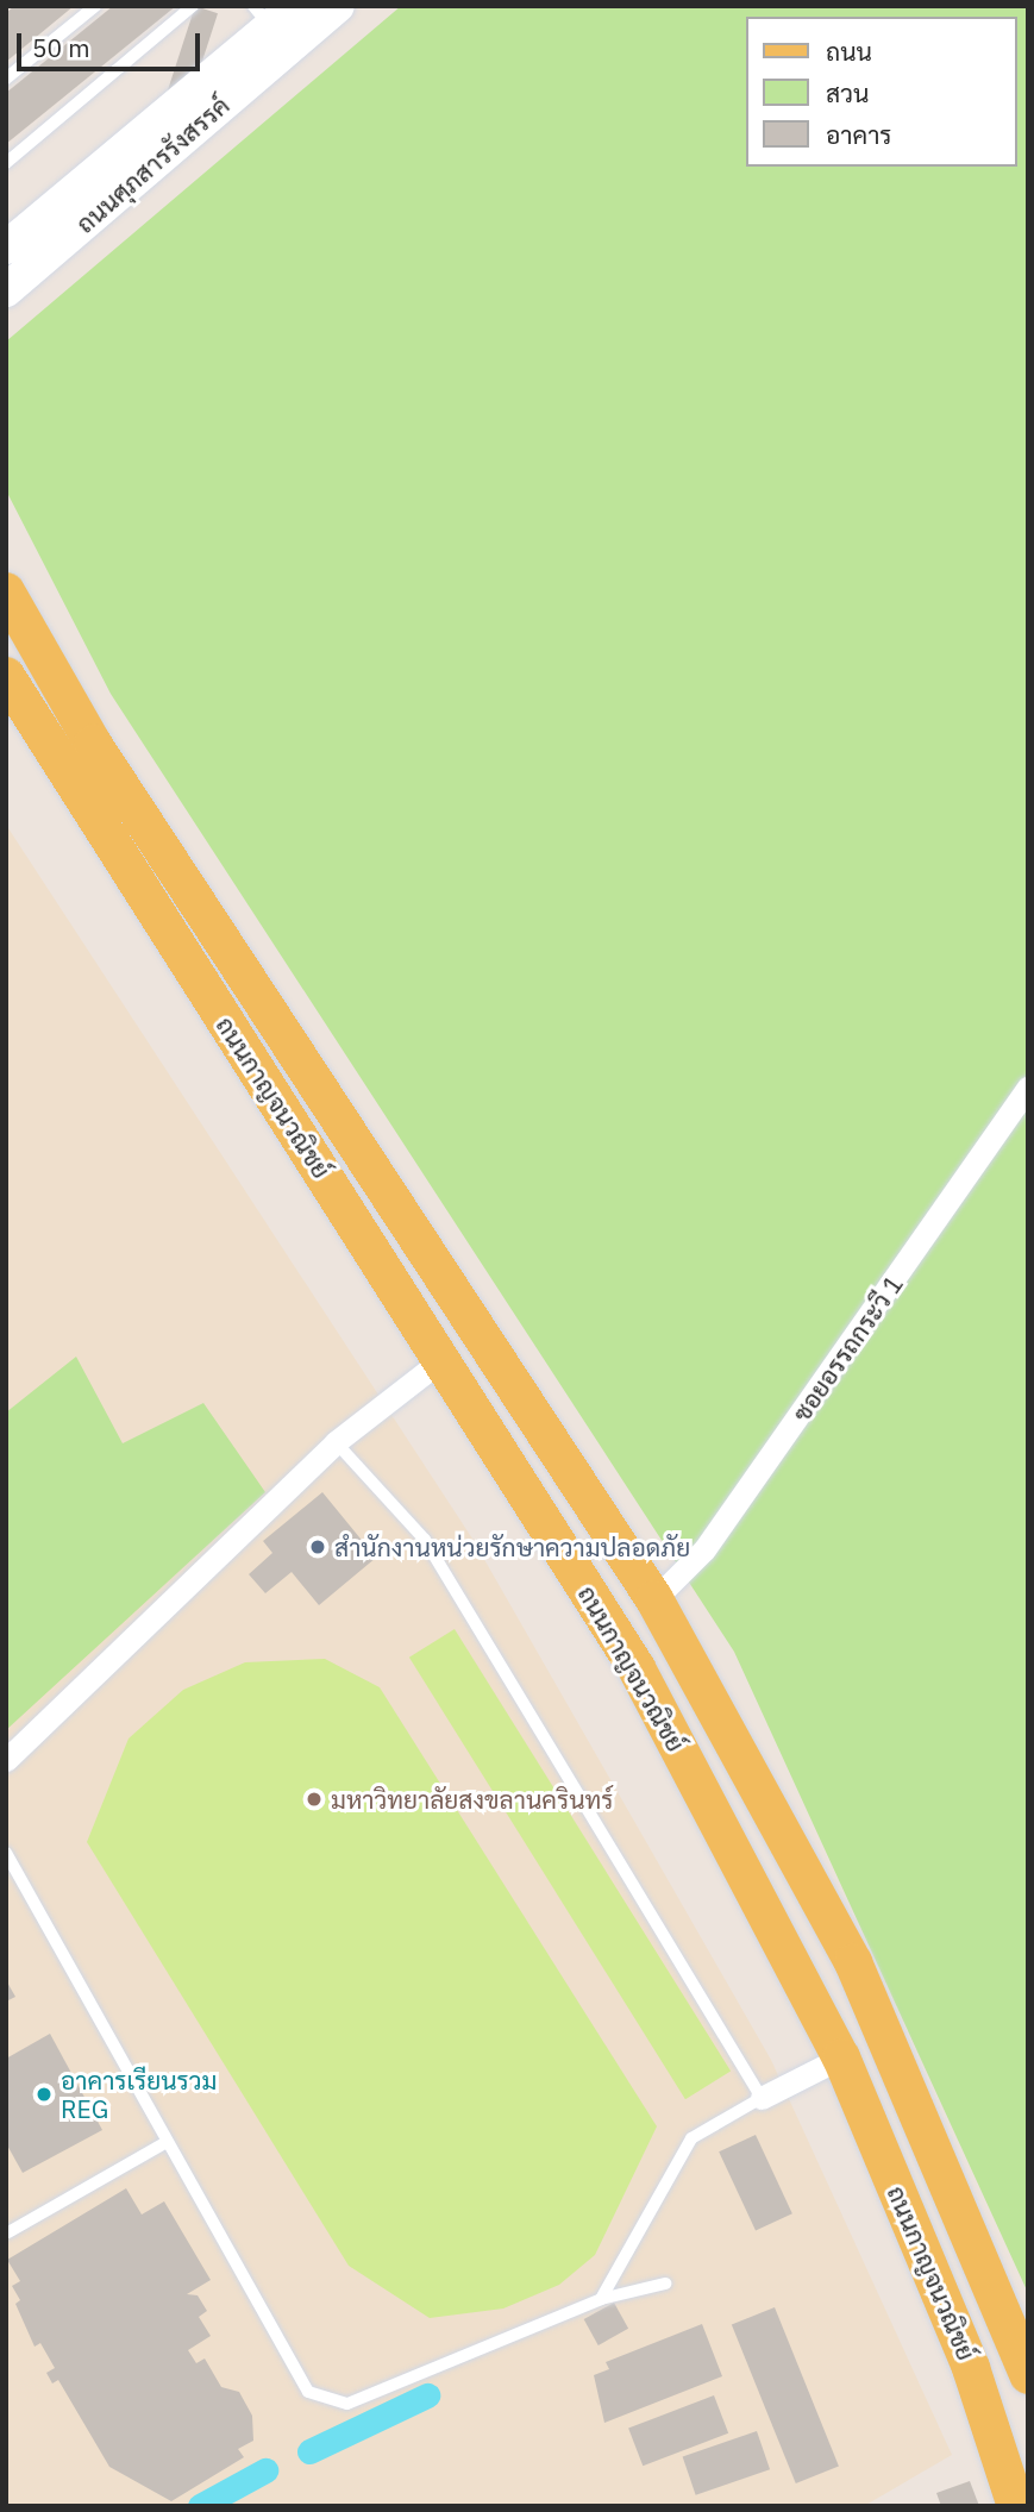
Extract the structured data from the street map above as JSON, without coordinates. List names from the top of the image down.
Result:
{
  "streets": {
    "main road": ["ถนนกาญจนวณิชย์"],
    "street": ["ถนนศุภสารรังสรรค์", "ซอยอรรถกระวี 1"]
  },
  "crossings": [
    ["ถนนกาญจนวณิชย์", "ซอยอรรถกระวี 1"]
  ],
  "places": ["สำนักงานหน่วยรักษาความปลอดภัย", "มหาวิทยาลัยสงขลานครินทร์", "อาคารเรียนรวม REG"],
  "legend": ["ถนน", "สวน", "อาคาร"],
  "scale_bar": "50 m"
}
